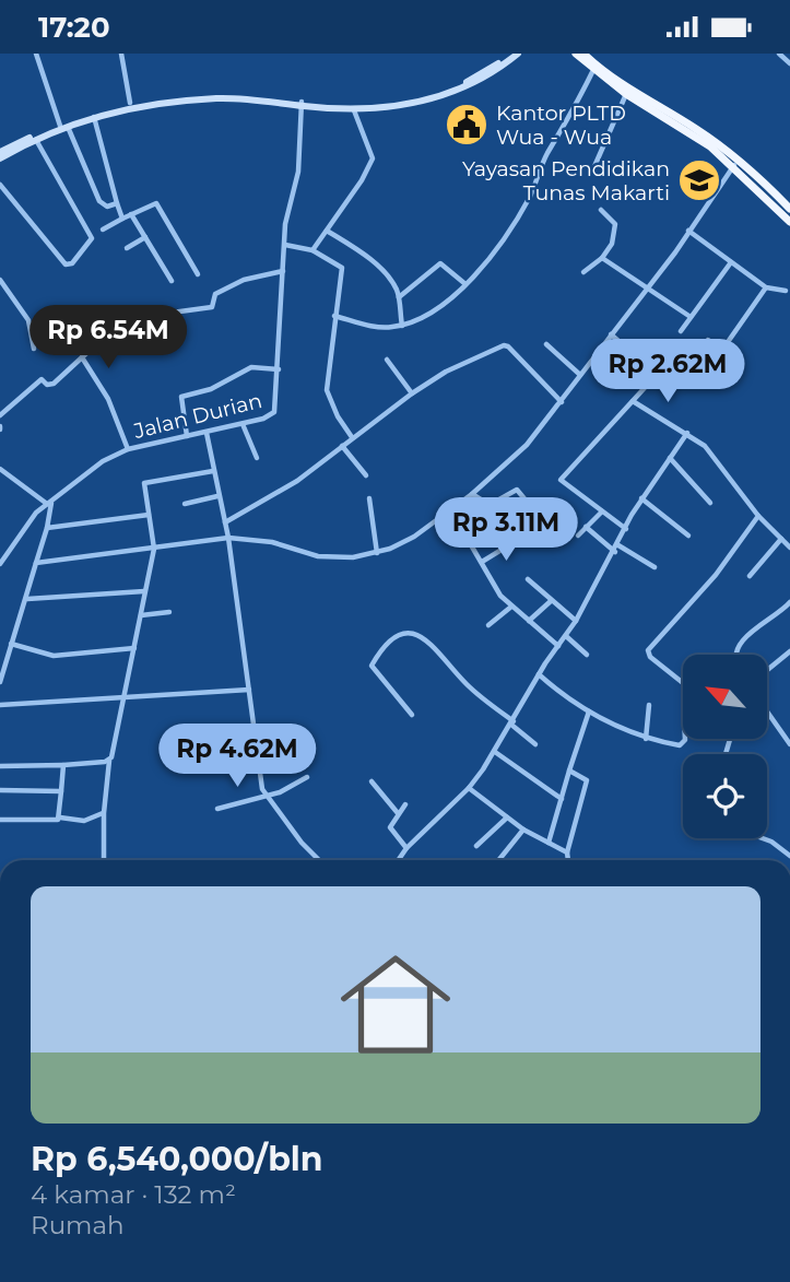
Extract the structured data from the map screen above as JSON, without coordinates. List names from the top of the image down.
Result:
{
  "streets": {
    "street": ["Jalan Durian"]
  },
  "places": {
    "public building": ["Kantor PLTD Wua - Wua"],
    "school or university": ["Yayasan Pendidikan Tunas Makarti"]
  },
  "north": "top left",
  "page": {
    "status": "17:20",
    "price": [
      "Rp 6.54M",
      "Rp 2.62M",
      "Rp 3.11M",
      "Rp 4.62M"
    ],
    "list": [
      {
        "name": "Rp 6,540,000/bln",
        "note": "4 kamar · 132 m² · Rumah"
      }
    ]
  }
}
